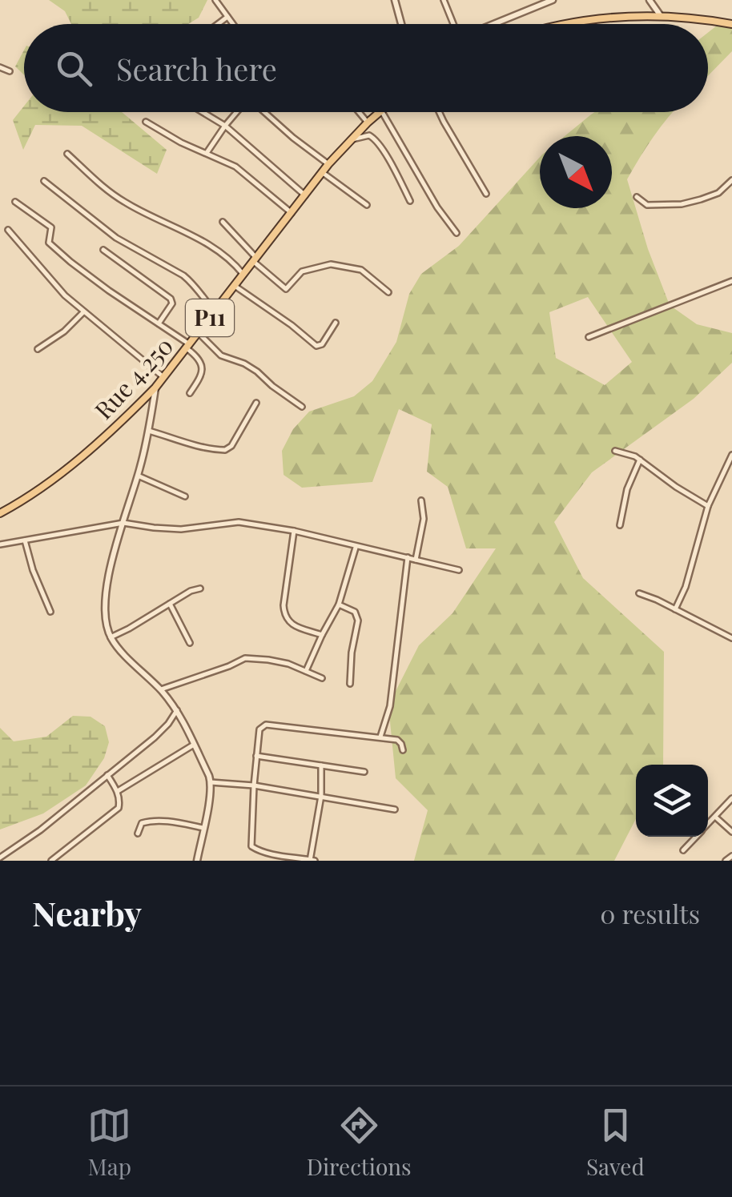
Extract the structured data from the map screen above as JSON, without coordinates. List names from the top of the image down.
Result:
{
  "streets": {
    "main road": ["P11", "Rue 4.250"]
  },
  "north": "bottom right",
  "page": {
    "search": "Search here",
    "heading": ["Nearby", "0 results"],
    "nav": ["Map", "Directions", "Saved"]
  }
}
